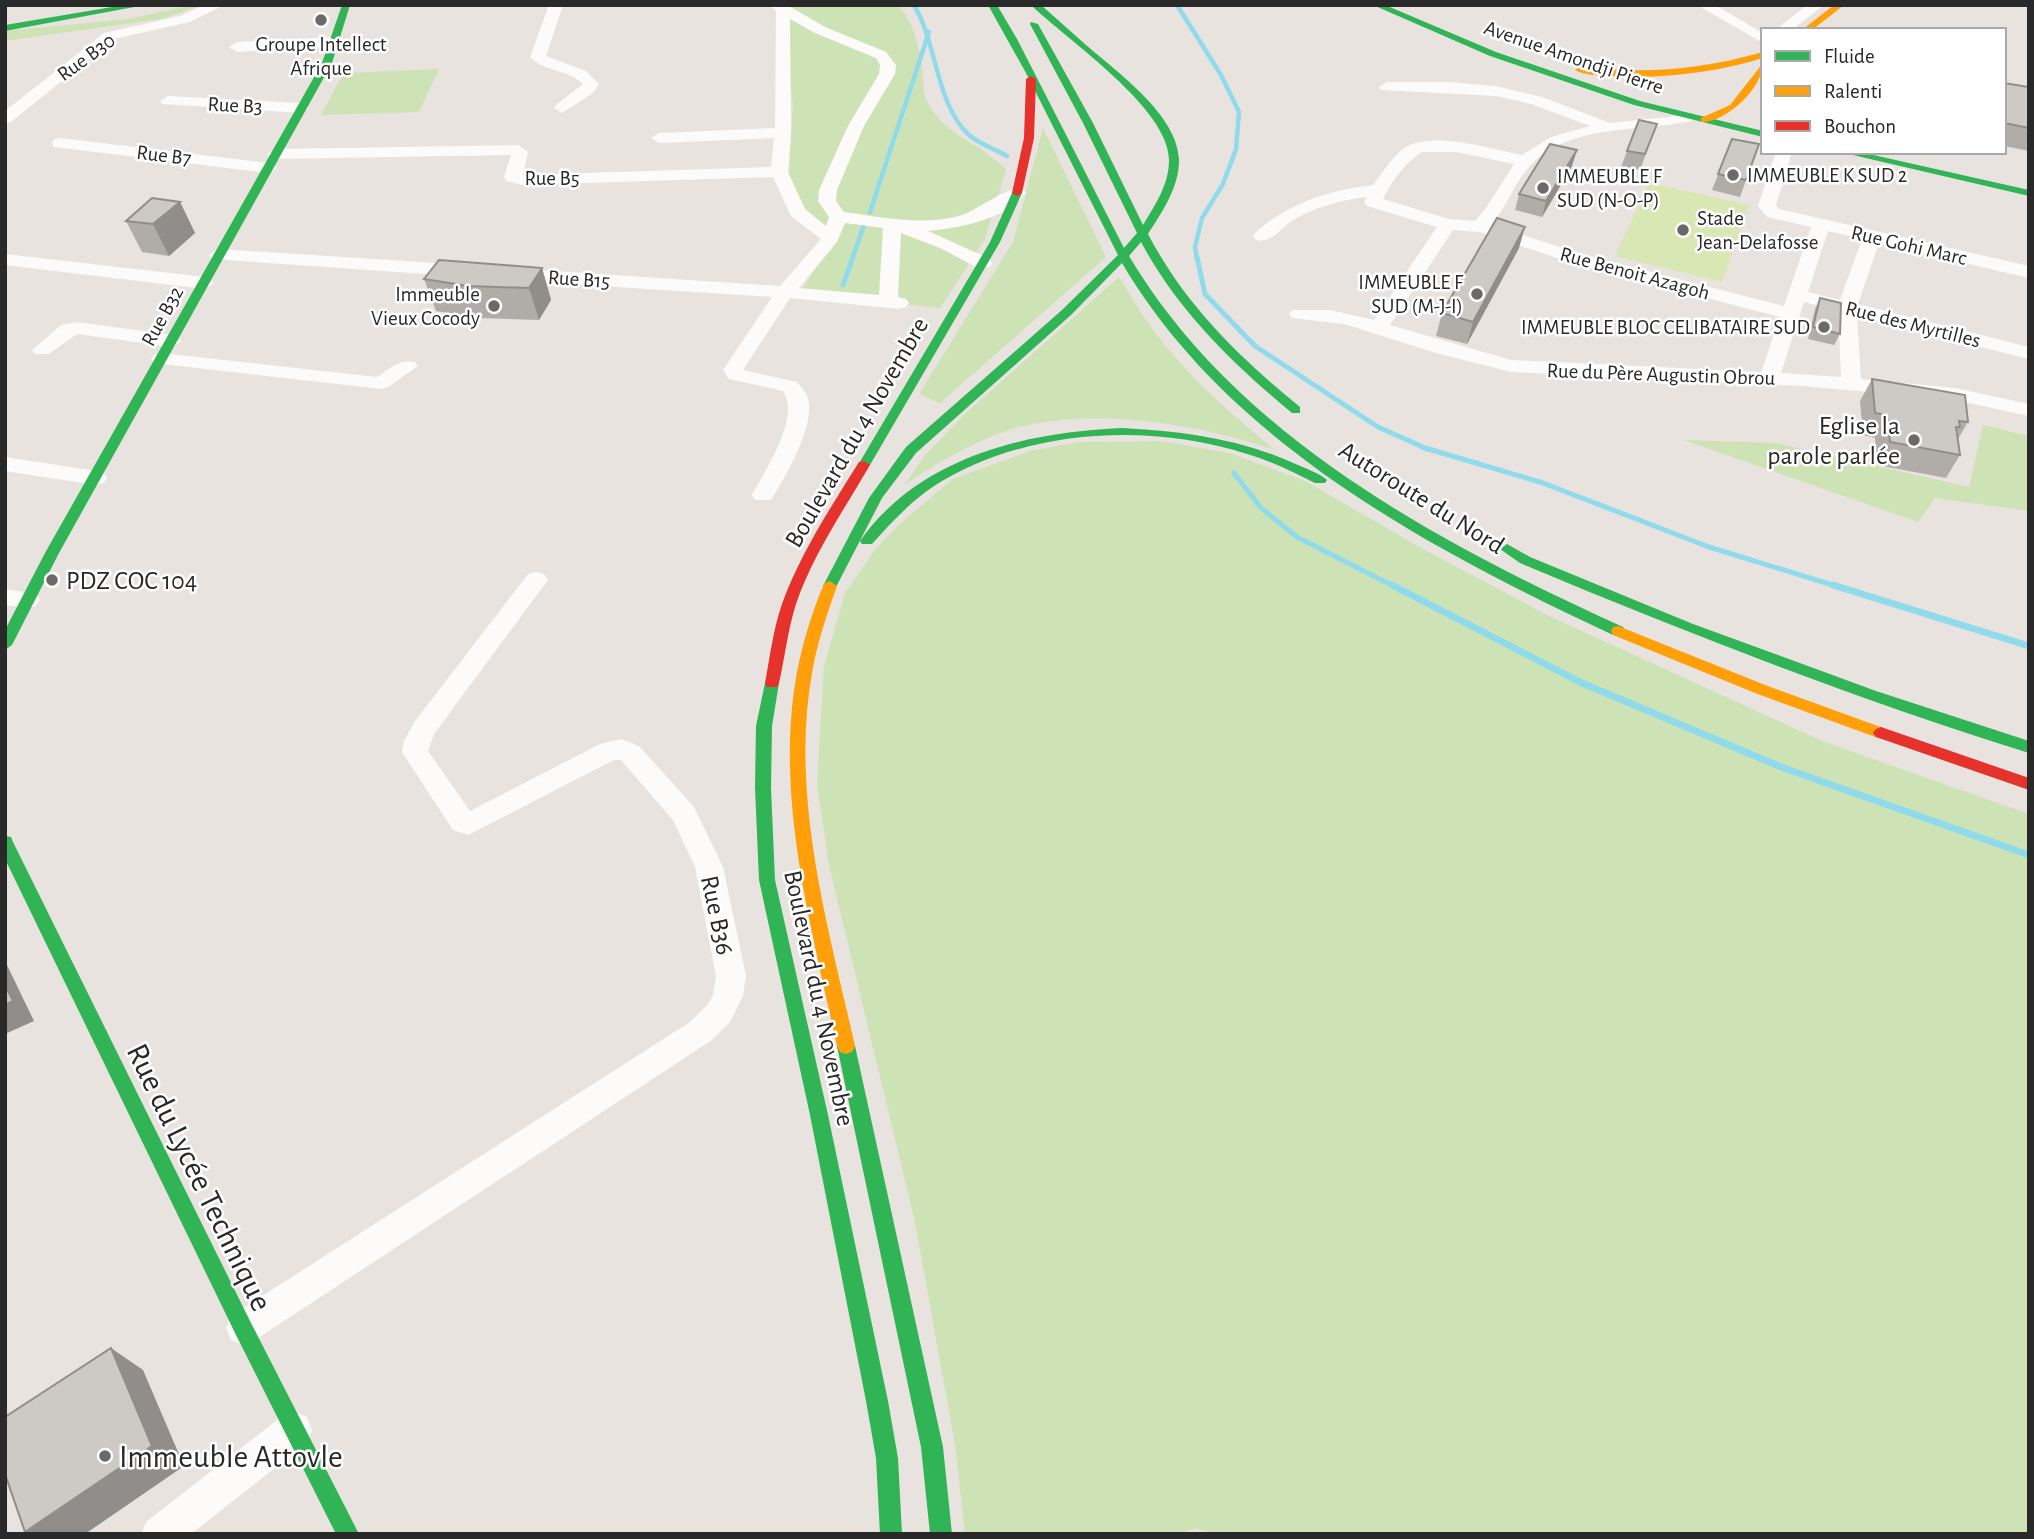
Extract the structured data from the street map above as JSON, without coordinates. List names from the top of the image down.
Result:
{
  "streets": {
    "main road": [
      "Avenue Amondji Pierre",
      "Rue B32",
      "Boulevard du 4 Novembre",
      "Autoroute du Nord",
      "Rue du Lycée Technique"
    ],
    "street": [
      "Rue B30",
      "Rue B3",
      "Rue B7",
      "Rue B5",
      "Rue Gohi Marc",
      "Rue Benoit Azagoh",
      "Rue B15",
      "Rue des Myrtilles",
      "Rue du Père Augustin Obrou",
      "Rue B36"
    ]
  },
  "crossings": [
    ["Rue B3", "Rue B32"],
    ["Rue B7", "Rue B5"],
    ["Rue B7", "Rue B32"],
    ["Rue B5", "Rue B32"],
    ["Rue B15", "Rue B32"],
    ["Boulevard du 4 Novembre", "Autoroute du Nord"],
    ["Rue B36", "Rue du Lycée Technique"]
  ],
  "places": [
    "Groupe Intellect Afrique",
    "IMMEUBLE K SUD 2",
    "IMMEUBLE F SUD (N-O-P)",
    "Stade Jean-Delafosse",
    "IMMEUBLE F SUD (M-J-I)",
    "Immeuble Vieux Cocody",
    "IMMEUBLE BLOC CELIBATAIRE SUD",
    "Eglise la parole parlée",
    "PDZ COC 104",
    "Immeuble Attovle"
  ],
  "legend": ["Fluide", "Ralenti", "Bouchon"]
}
